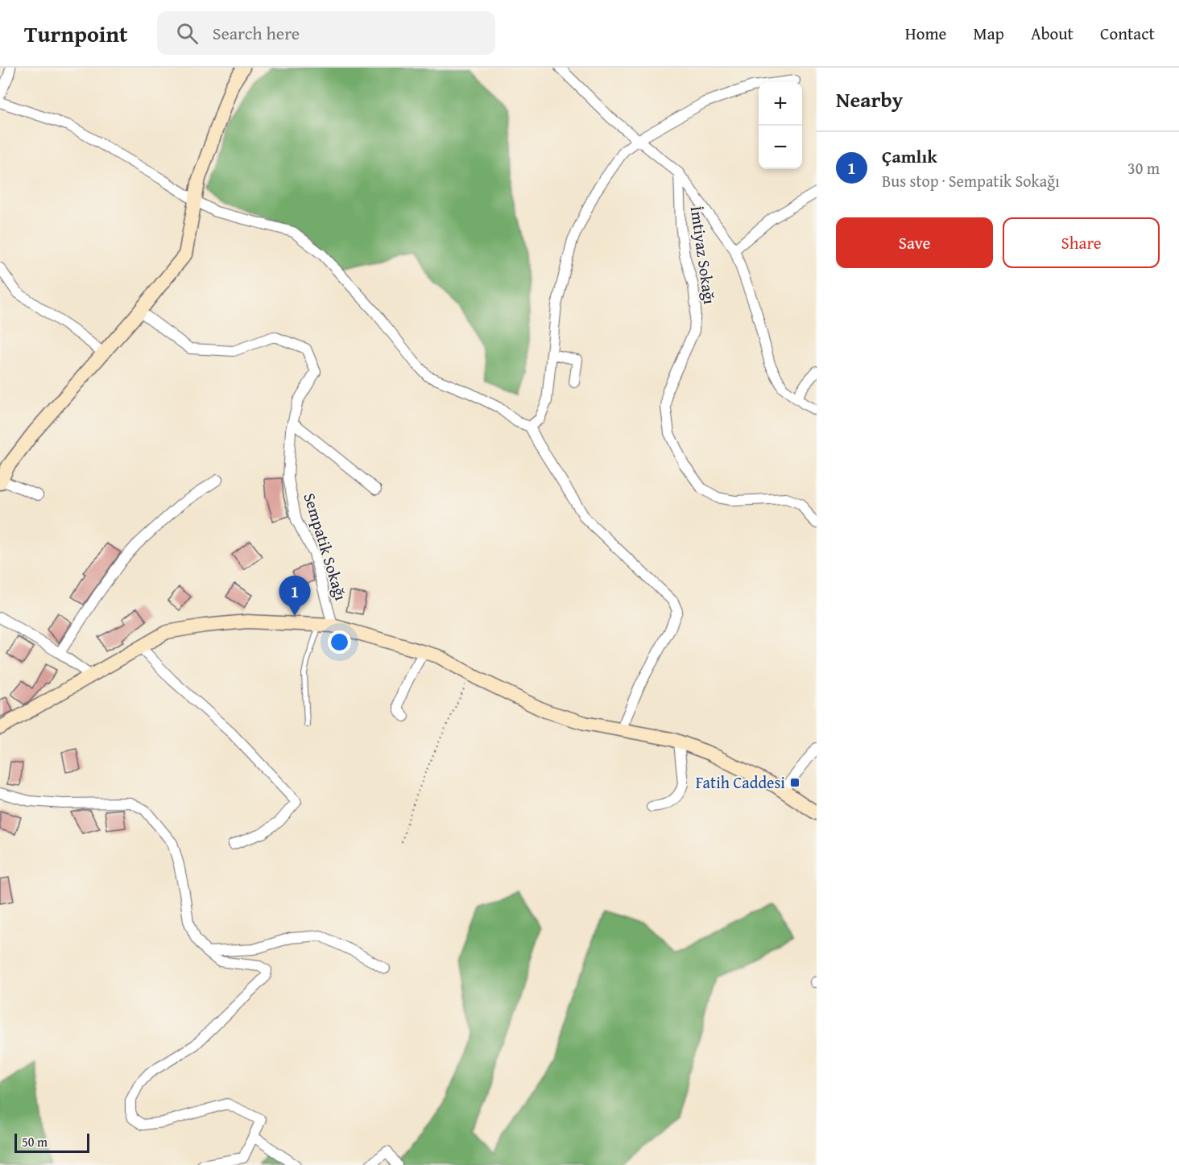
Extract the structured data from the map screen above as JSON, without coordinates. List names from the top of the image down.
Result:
{
  "streets": {
    "street": ["İmtiyaz Sokağı", "Sempatik Sokağı"]
  },
  "places": {
    "transit": ["Fatih Caddesi"]
  },
  "scale_bar": "50 m",
  "page": {
    "header": "Turnpoint",
    "search": "Search here",
    "nav": [
      "Home",
      "Map",
      "About",
      "Contact"
    ],
    "heading": "Nearby",
    "map_buttons": ["+", "−"],
    "list": [
      {
        "mark": "1",
        "name": "Çamlık",
        "note": "Bus stop · Sempatik Sokağı",
        "value": "30 m"
      }
    ],
    "buttons": ["Save", "Share"],
    "pins": "1",
    "scale": "50 m"
  }
}
